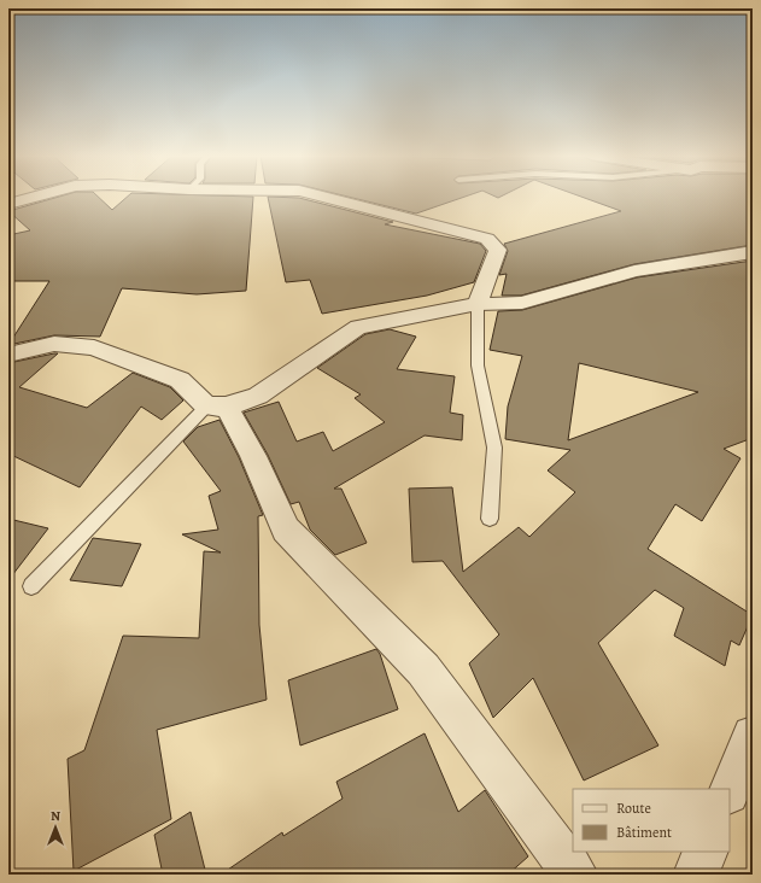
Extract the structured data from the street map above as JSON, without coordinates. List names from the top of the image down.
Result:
{
  "legend": ["Route", "Bâtiment"],
  "north": "top"
}
